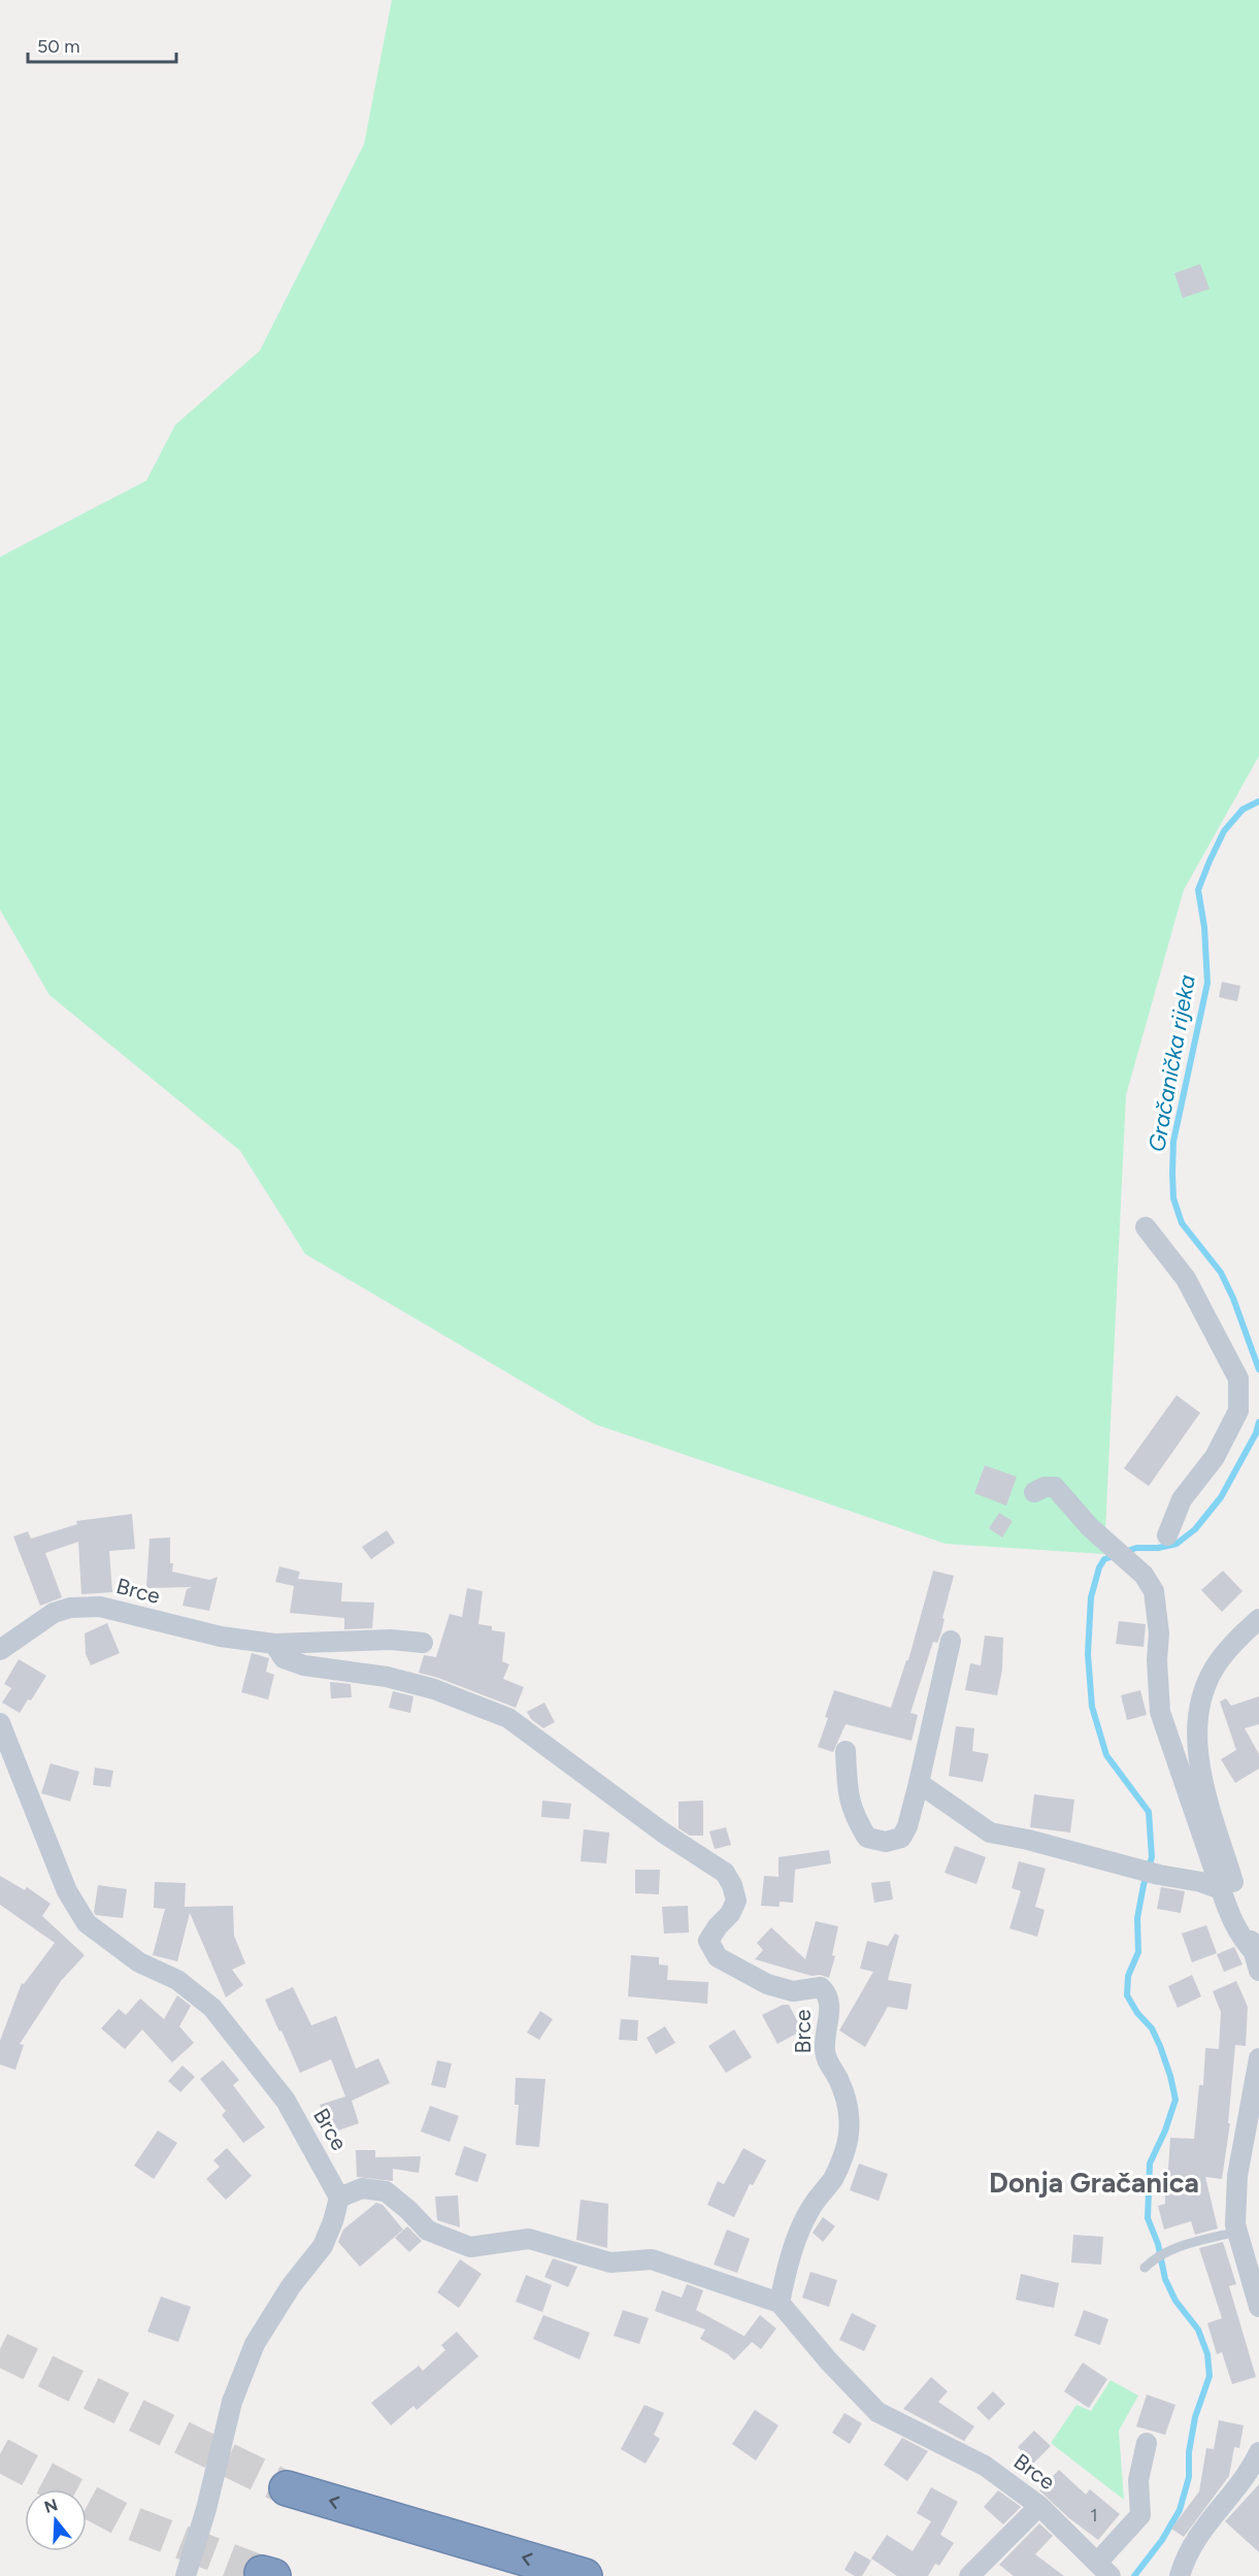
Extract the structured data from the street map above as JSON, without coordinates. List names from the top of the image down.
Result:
{
  "streets": {
    "street": ["Brce"]
  },
  "districts": ["Donja Gračanica"],
  "water": ["Gračanička rijeka"],
  "house_numbers": ["1"],
  "scale_bar": "50 m",
  "north": "top"
}
